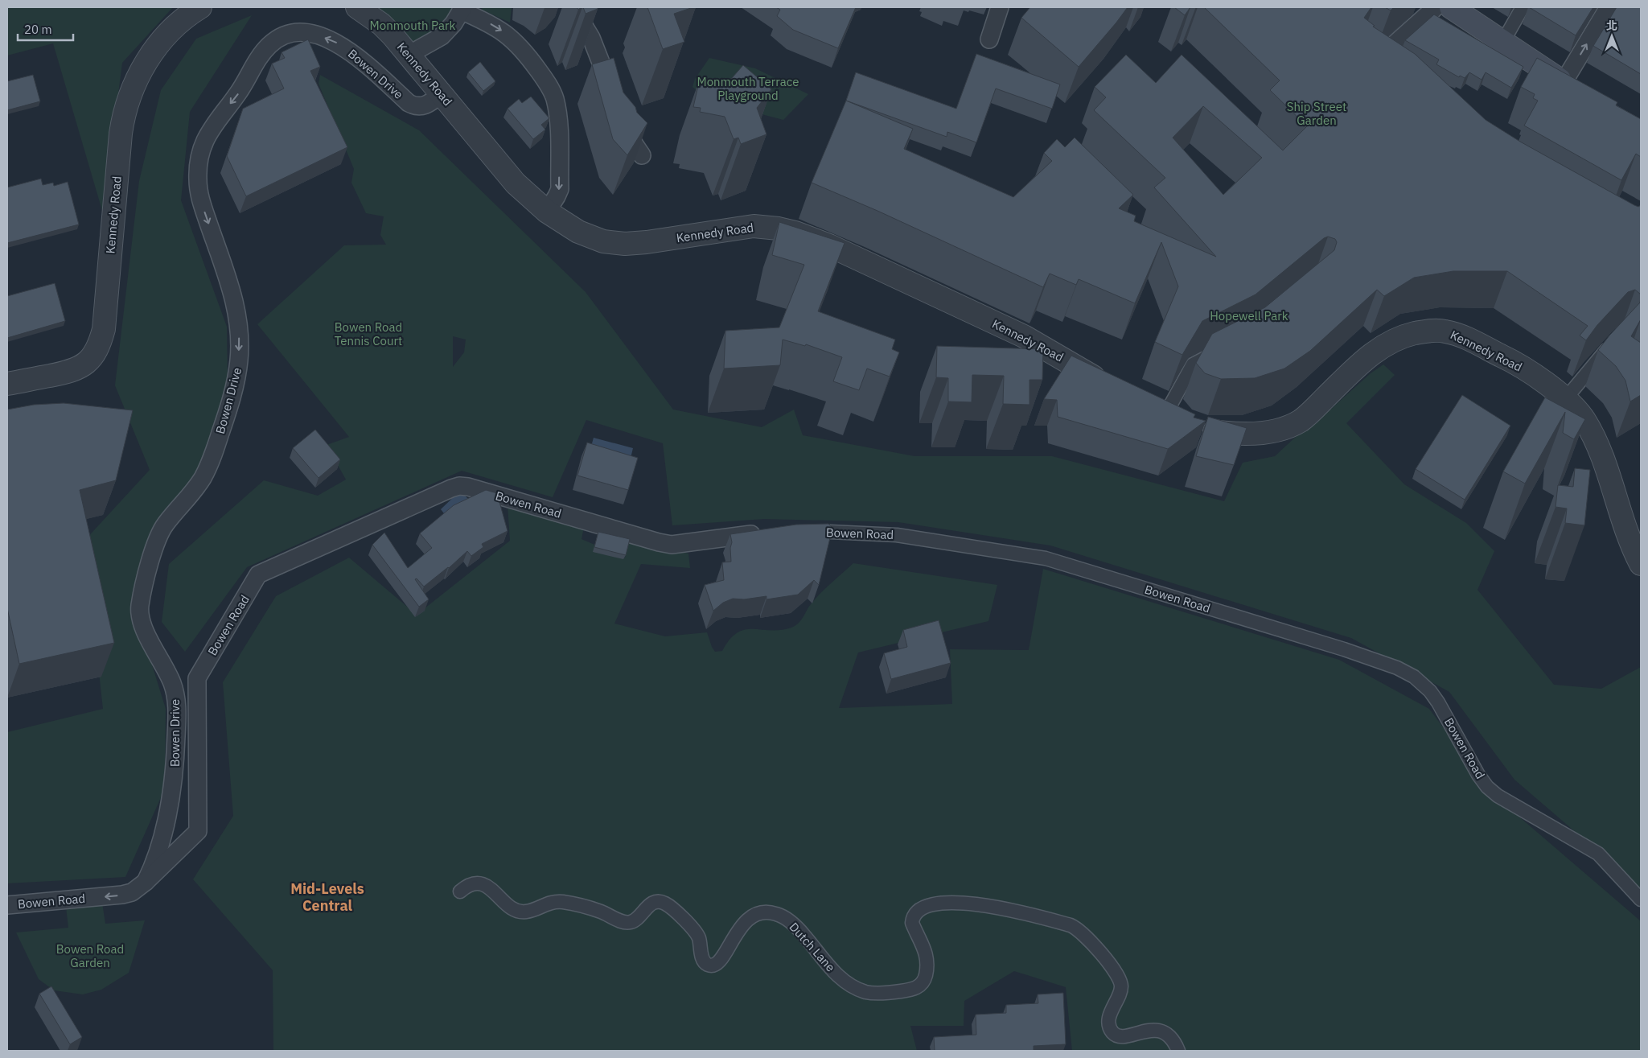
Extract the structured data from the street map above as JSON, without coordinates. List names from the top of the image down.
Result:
{
  "streets": {
    "street": [
      "Bowen Drive",
      "Kennedy Road",
      "Bowen Road",
      "Dutch Lane"
    ]
  },
  "crossings": [
    ["Bowen Drive", "Kennedy Road"],
    ["Bowen Drive", "Bowen Road"]
  ],
  "districts": ["Mid-Levels Central"],
  "parks": [
    "Monmouth Park",
    "Monmouth Terrace Playground",
    "Ship Street Garden",
    "Hopewell Park",
    "Bowen Road Tennis Court",
    "Bowen Road Garden"
  ],
  "scale_bar": "20 m",
  "north": "top"
}
